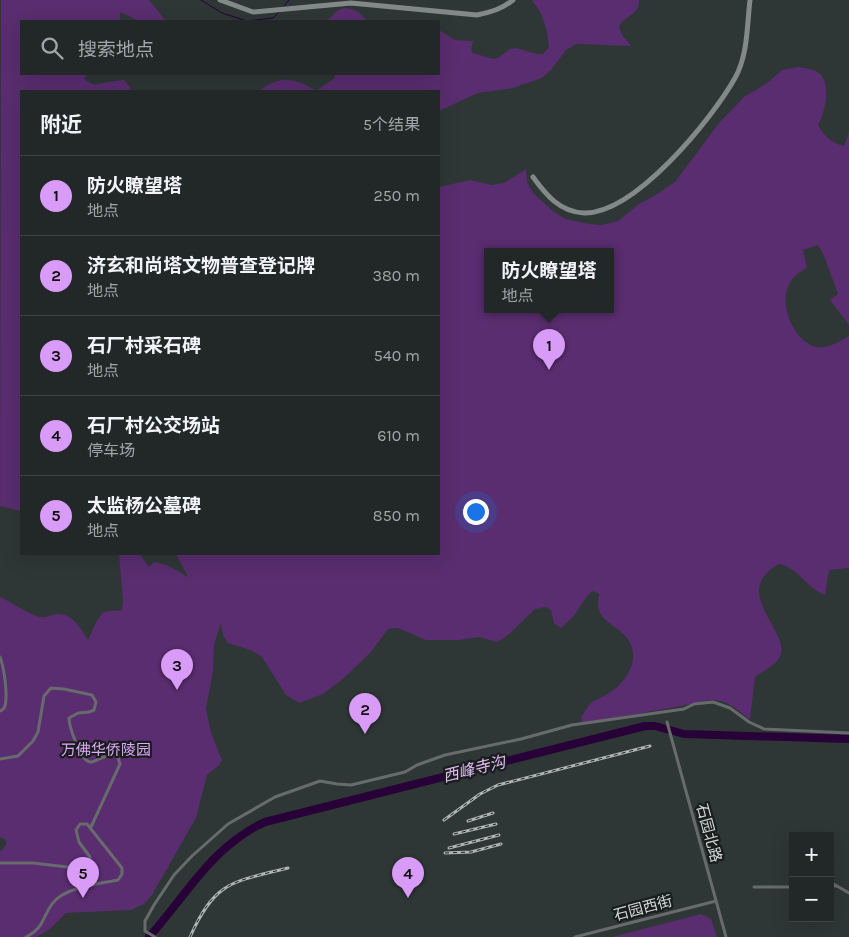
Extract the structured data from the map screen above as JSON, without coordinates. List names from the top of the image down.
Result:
{
  "streets": {
    "street": ["石园北路", "石园西街"]
  },
  "crossings": [
    ["石园北路", "石园西街"]
  ],
  "water": ["西峰寺沟"],
  "parks": ["万佛华侨陵园"],
  "page": {
    "search": "搜索地点",
    "heading": ["附近", "5个结果"],
    "list": [
      {
        "mark": "1",
        "name": "防火瞭望塔",
        "note": "地点",
        "value": "250 m"
      },
      {
        "mark": "2",
        "name": "济玄和尚塔文物普查登记牌",
        "note": "地点",
        "value": "380 m"
      },
      {
        "mark": "3",
        "name": "石厂村采石碑",
        "note": "地点",
        "value": "540 m"
      },
      {
        "mark": "4",
        "name": "石厂村公交场站",
        "note": "停车场",
        "value": "610 m"
      },
      {
        "mark": "5",
        "name": "太监杨公墓碑",
        "note": "地点",
        "value": "850 m"
      }
    ],
    "popup": ["防火瞭望塔", "地点"],
    "pins": [
      "1",
      "3",
      "2",
      "4",
      "5"
    ],
    "map_buttons": ["+", "−"]
  }
}
